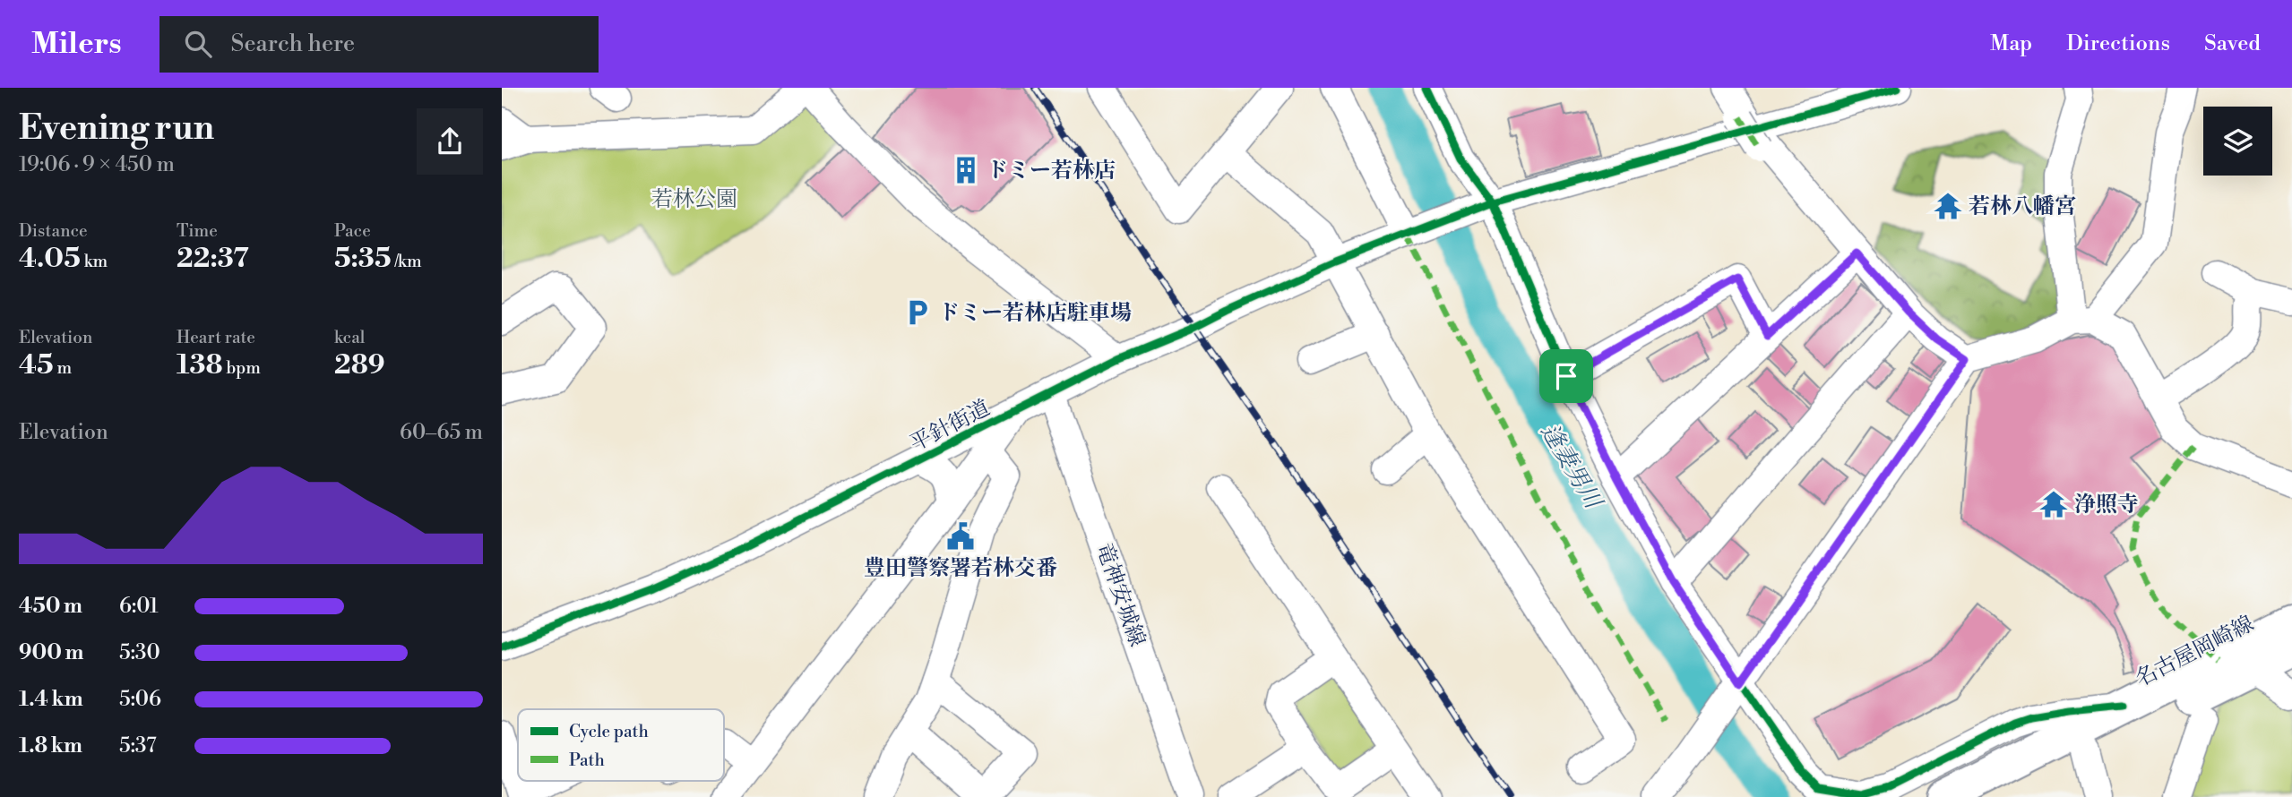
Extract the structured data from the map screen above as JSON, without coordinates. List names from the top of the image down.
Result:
{
  "streets": {
    "main road": ["名古屋岡崎線"],
    "street": ["平針街道", "竜神安城線"]
  },
  "crossings": [
    ["平針街道", "竜神安城線"]
  ],
  "water": ["逢妻男川"],
  "parks": ["若林公園"],
  "places": {
    "building": ["ドミー若林店"],
    "temple": ["若林八幡宮", "浄照寺"],
    "parking": ["ドミー若林店駐車場"],
    "public building": ["豊田警察署若林交番"]
  },
  "legend": ["Cycle path", "Path"],
  "page": {
    "header": "Milers",
    "search": "Search here",
    "nav": ["Map", "Directions", "Saved"],
    "heading": ["Evening run", "19:06 · 9 × 450 m"],
    "stats": [
      ["Distance", "4.05 km"],
      ["Time", "22:37"],
      ["Pace", "5:35 /km"],
      ["Elevation", "45 m"],
      ["Heart rate", "138 bpm"],
      ["kcal", "289"]
    ],
    "chart": ["Elevation", "60–65 m"],
    "list": [
      {
        "name": "450 m",
        "note": "6:01"
      },
      {
        "name": "900 m",
        "note": "5:30"
      },
      {
        "name": "1.4 km",
        "note": "5:06"
      },
      {
        "name": "1.8 km",
        "note": "5:37"
      }
    ]
  }
}
